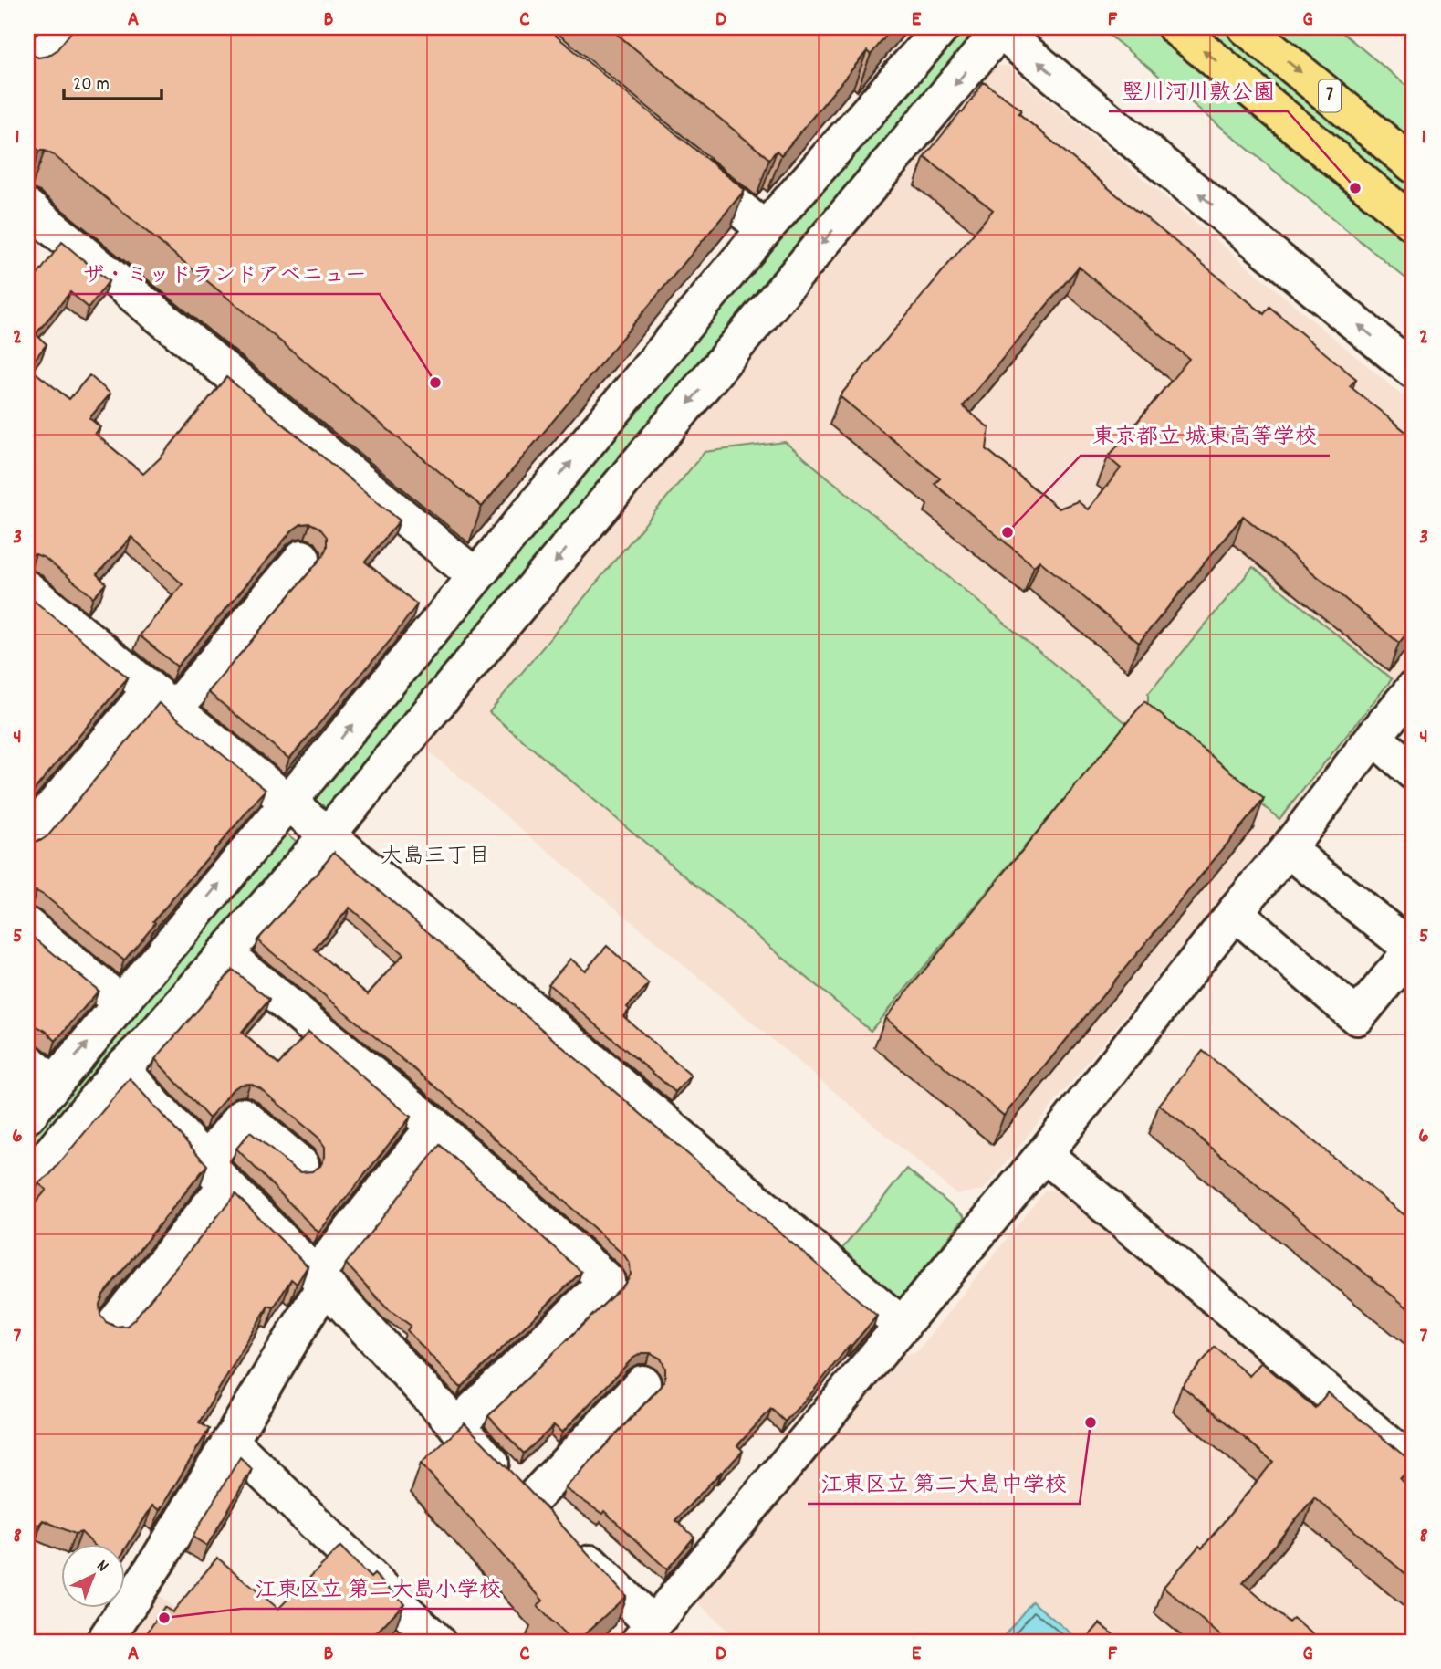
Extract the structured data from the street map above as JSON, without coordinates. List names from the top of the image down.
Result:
{
  "streets": {
    "highway": ["7"]
  },
  "districts": ["大島三丁目"],
  "places": [
    "竪川河川敷公園",
    "ザ・ミッドランドアベニュー",
    "東京都立 城東高等学校",
    "江東区立 第二大島中学校",
    "江東区立 第二大島小学校"
  ],
  "scale_bar": "20 m",
  "north": "top right",
  "grid": {
    "columns": [
      "A",
      "B",
      "C",
      "D",
      "E",
      "F",
      "G"
    ],
    "rows": [
      "1",
      "2",
      "3",
      "4",
      "5",
      "6",
      "7",
      "8"
    ]
  }
}
